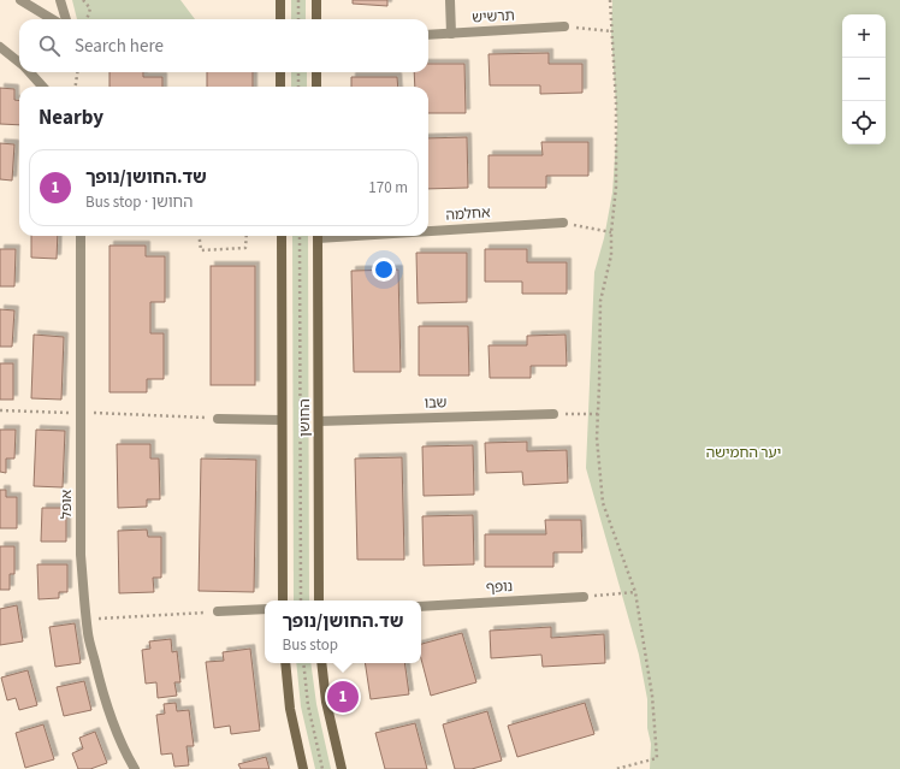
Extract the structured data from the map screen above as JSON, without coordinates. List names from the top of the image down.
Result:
{
  "streets": {
    "street": [
      "תרשיש",
      "אחלמה",
      "שבו",
      "החושן",
      "אופל",
      "נופף"
    ]
  },
  "crossings": [
    ["שבו", "החושן"]
  ],
  "parks": ["יער החמישה"],
  "page": {
    "map_buttons": ["+", "−"],
    "search": "Search here",
    "heading": "Nearby",
    "list": [
      {
        "mark": "1",
        "name": "שד.החושן/נופך",
        "note": "Bus stop · החושן",
        "value": "170 m"
      }
    ],
    "popup": ["שד.החושן/נופך", "Bus stop"],
    "pins": "1"
  }
}
